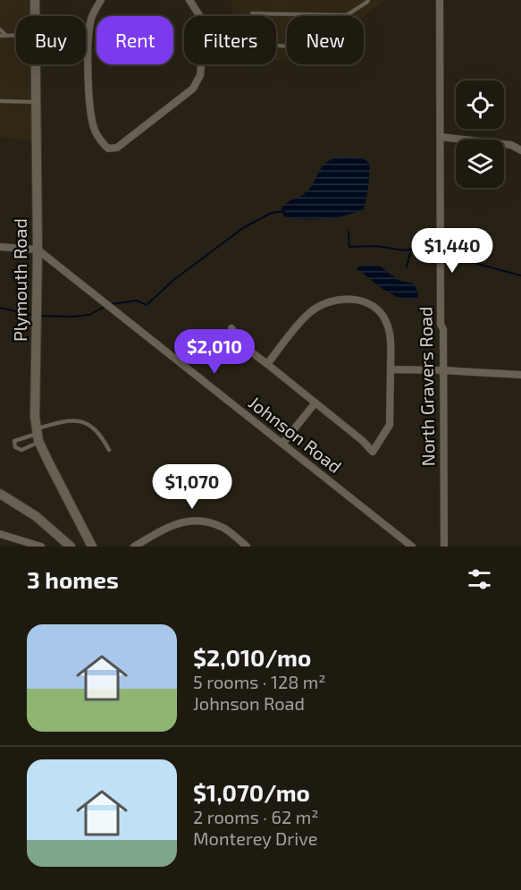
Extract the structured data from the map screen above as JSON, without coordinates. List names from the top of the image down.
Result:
{
  "streets": {
    "main road": ["Plymouth Road"],
    "street": ["North Gravers Road", "Johnson Road"]
  },
  "crossings": [
    ["Plymouth Road", "Johnson Road"]
  ],
  "page": {
    "chip": [
      "Buy",
      "Rent",
      "Filters",
      "New"
    ],
    "price": ["$1,440", "$2,010", "$1,070"],
    "heading": "3 homes",
    "list": [
      {
        "name": "$2,010/mo",
        "note": "5 rooms · 128 m² · Johnson Road"
      },
      {
        "name": "$1,070/mo",
        "note": "2 rooms · 62 m² · Monterey Drive"
      }
    ]
  }
}
